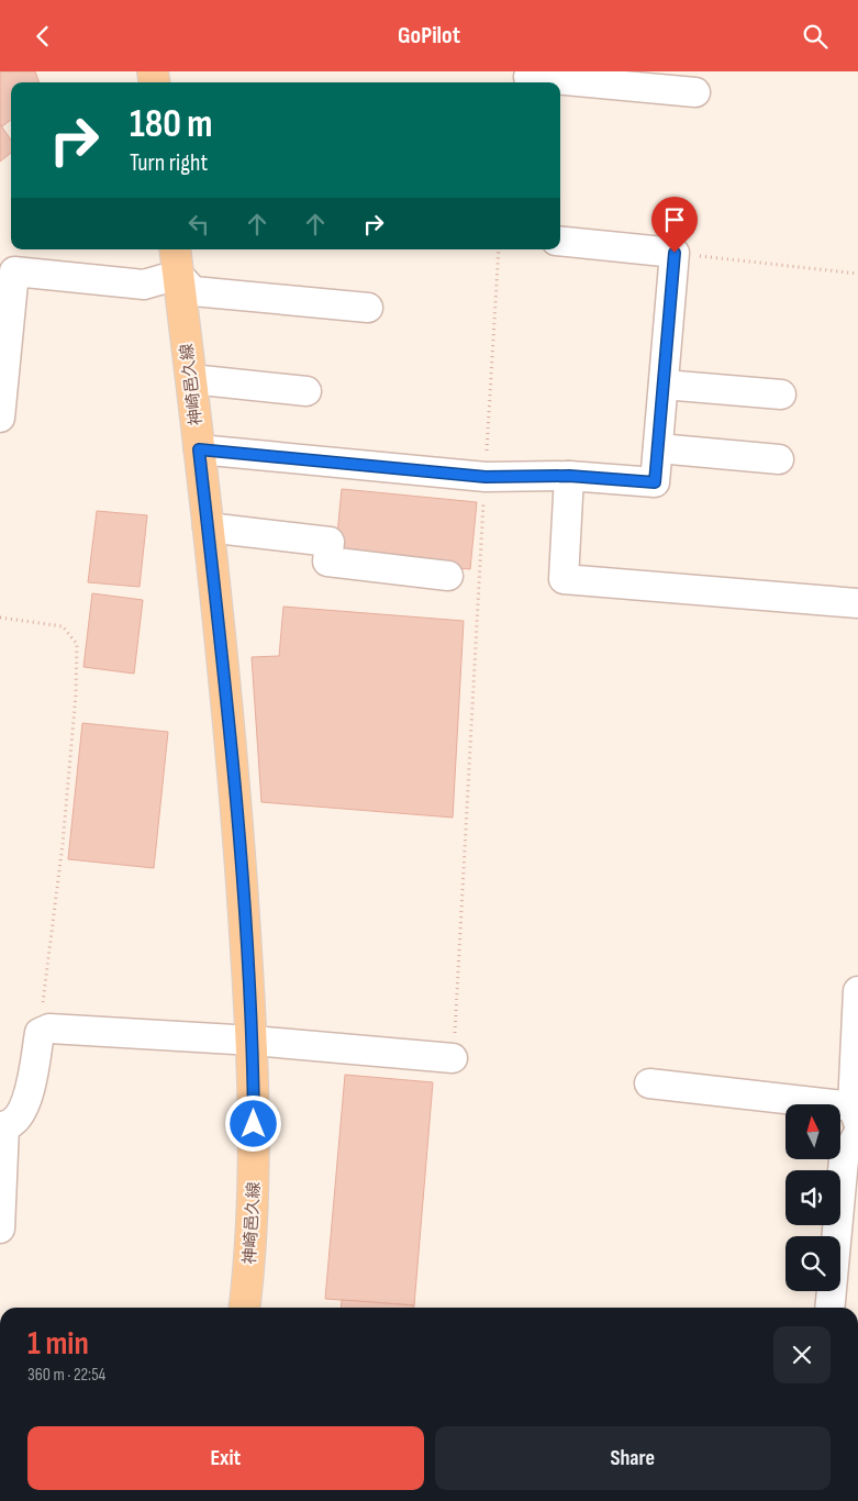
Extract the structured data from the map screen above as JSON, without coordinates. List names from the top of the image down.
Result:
{
  "streets": {
    "main road": ["神崎邑久線"]
  },
  "north": "top",
  "page": {
    "header": "GoPilot",
    "turn": ["180 m", "Turn right"],
    "heading": ["1 min", "360 m · 22:54"],
    "buttons": ["Exit", "Share"]
  }
}
